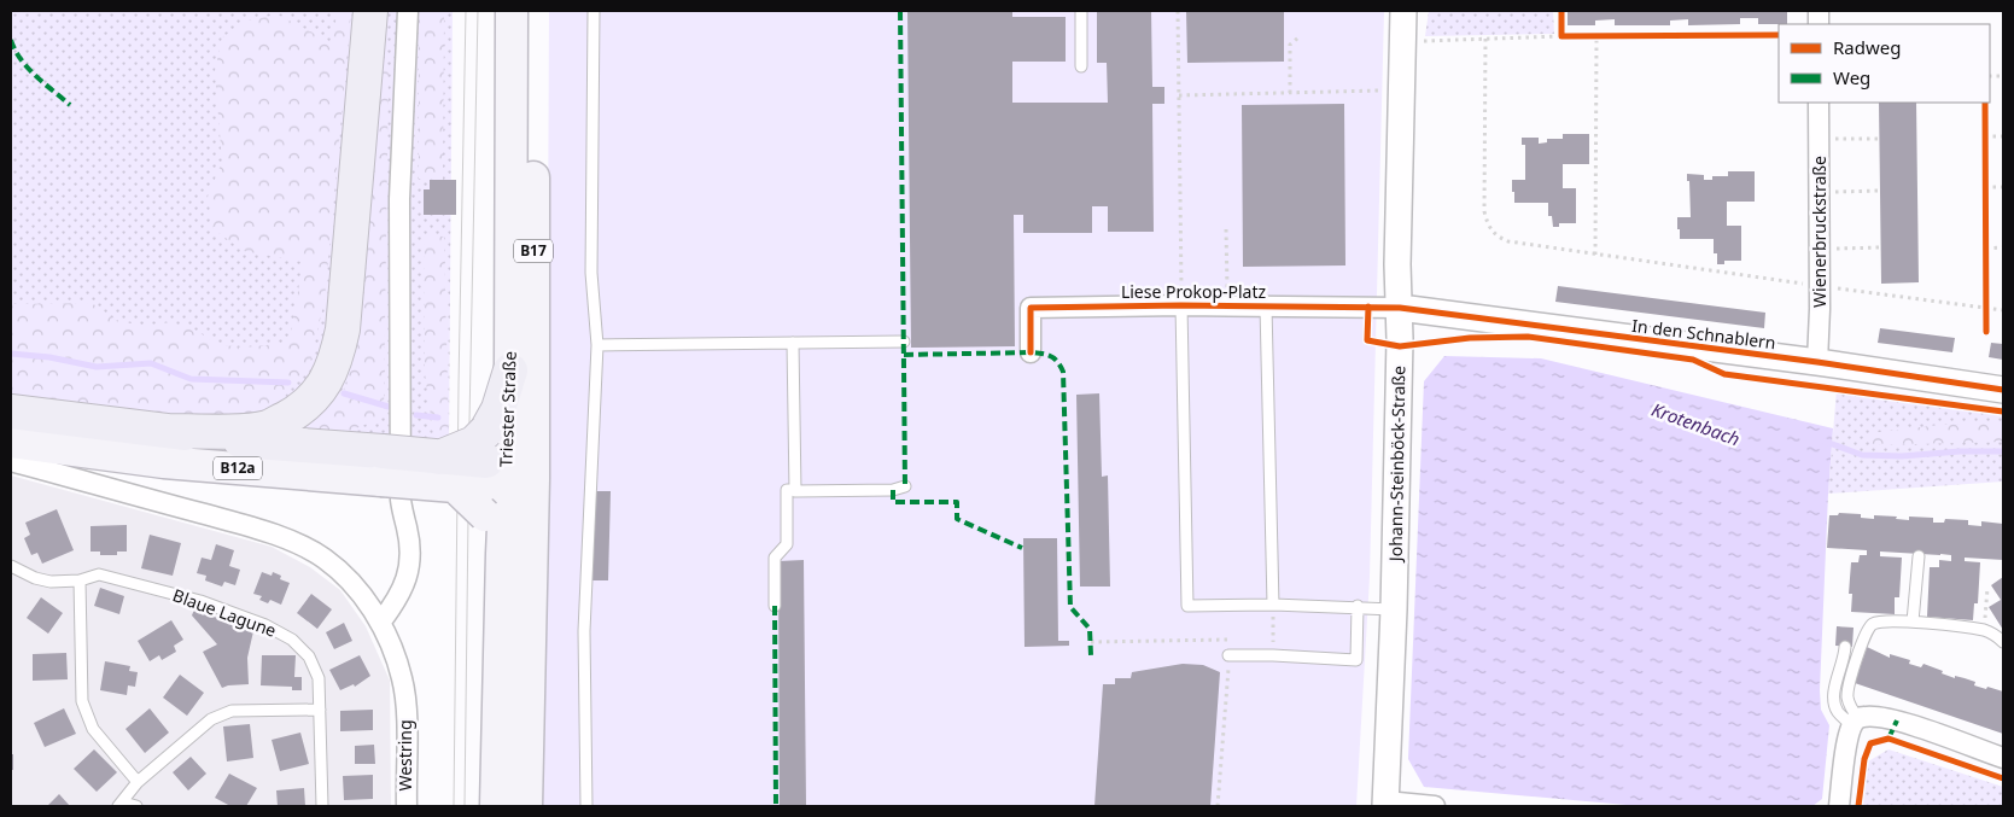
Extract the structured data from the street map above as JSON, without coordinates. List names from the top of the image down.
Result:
{
  "streets": {
    "main road": ["B17", "Triester Straße", "B12a"],
    "street": [
      "Wienerbruckstraße",
      "Liese Prokop-Platz",
      "In den Schnablern",
      "Johann-Steinböck-Straße",
      "Westring"
    ],
    "lane": ["Blaue Lagune"]
  },
  "crossings": [
    ["Wienerbruckstraße", "In den Schnablern"],
    ["Liese Prokop-Platz", "In den Schnablern"],
    ["Liese Prokop-Platz", "Johann-Steinböck-Straße"],
    ["In den Schnablern", "Johann-Steinböck-Straße"],
    ["Triester Straße", "B12a"]
  ],
  "water": ["Krotenbach"],
  "legend": ["Radweg", "Weg"]
}
